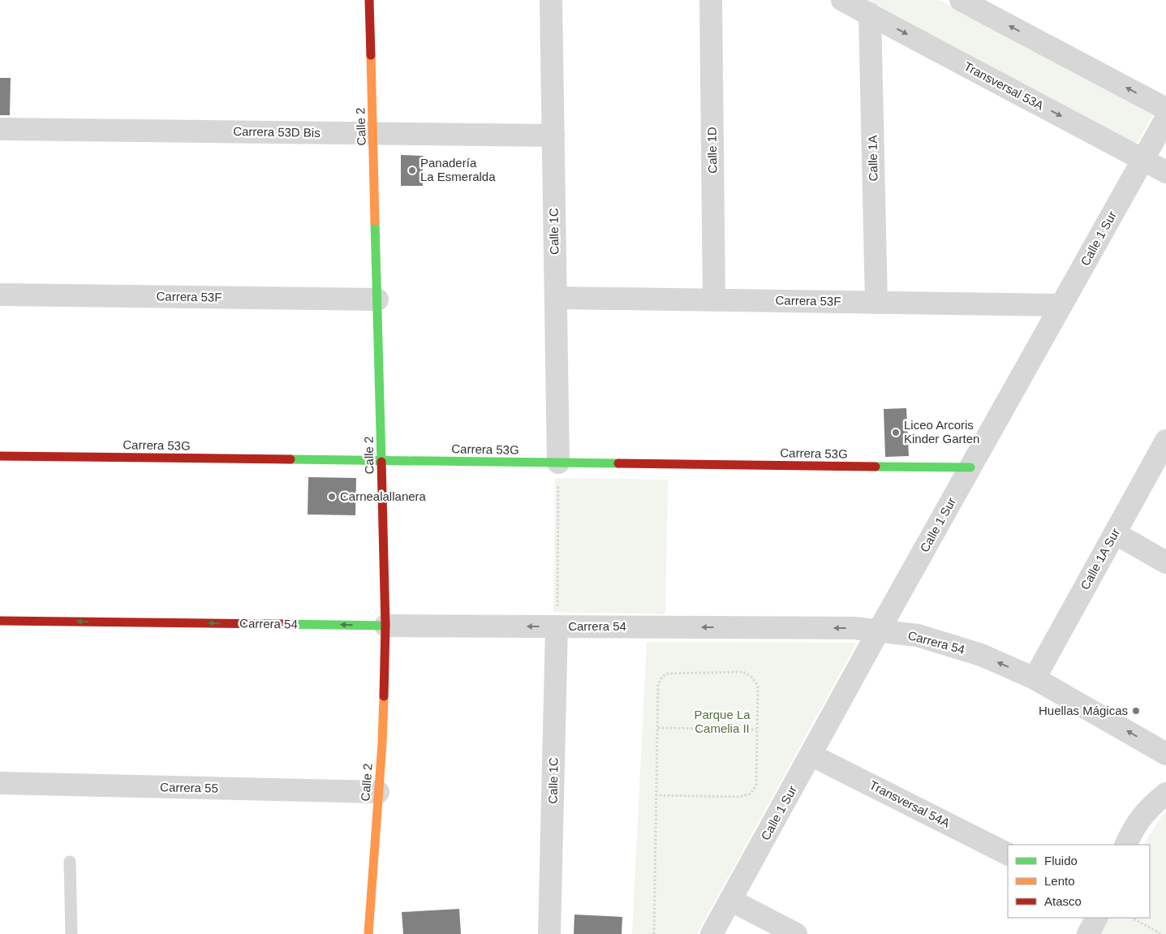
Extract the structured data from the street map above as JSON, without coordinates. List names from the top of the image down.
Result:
{
  "streets": {
    "street": [
      "Transversal 53A",
      "Calle 2",
      "Carrera 53D Bis",
      "Calle 1D",
      "Calle 1A",
      "Calle 1C",
      "Calle 1 Sur",
      "Carrera 53F",
      "Carrera 53G",
      "Calle 1A Sur",
      "Carrera 54",
      "Carrera 55",
      "Transversal 54A"
    ]
  },
  "crossings": [
    ["Transversal 53A", "Calle 1A"],
    ["Transversal 53A", "Calle 1 Sur"],
    ["Calle 2", "Carrera 53D Bis"],
    ["Calle 2", "Carrera 53F"],
    ["Calle 2", "Carrera 53G"],
    ["Calle 2", "Carrera 54"],
    ["Calle 2", "Carrera 55"],
    ["Carrera 53D Bis", "Calle 1C"],
    ["Calle 1D", "Carrera 53F"],
    ["Calle 1A", "Carrera 53F"],
    ["Calle 1C", "Carrera 53F"],
    ["Calle 1C", "Carrera 53G"],
    ["Calle 1C", "Carrera 54"],
    ["Calle 1 Sur", "Carrera 53F"],
    ["Calle 1 Sur", "Carrera 53G"],
    ["Calle 1 Sur", "Carrera 54"],
    ["Calle 1 Sur", "Transversal 54A"],
    ["Calle 1A Sur", "Carrera 54"]
  ],
  "one_way": ["Carrera 54"],
  "parks": ["Parque La Camelia II"],
  "places": [
    "Panadería La Esmeralda",
    "Liceo Arcoris Kinder Garten",
    "Carnealallanera",
    "Huellas Mágicas"
  ],
  "legend": ["Fluido", "Lento", "Atasco"]
}
